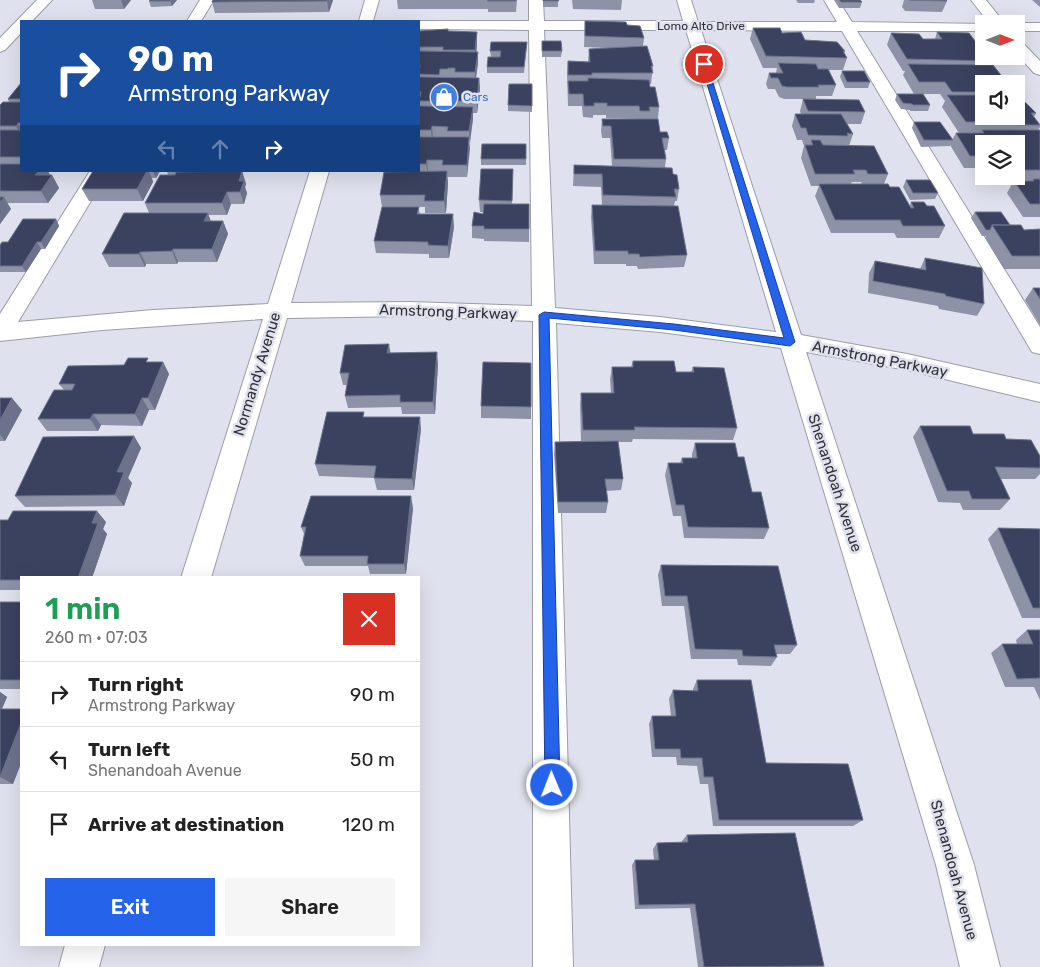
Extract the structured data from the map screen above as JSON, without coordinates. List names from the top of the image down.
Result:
{
  "streets": {
    "street": [
      "Lomo Alto Drive",
      "Armstrong Parkway",
      "Normandy Avenue",
      "Shenandoah Avenue"
    ]
  },
  "crossings": [
    ["Lomo Alto Drive", "Shenandoah Avenue"],
    ["Armstrong Parkway", "Normandy Avenue"],
    ["Armstrong Parkway", "Shenandoah Avenue"]
  ],
  "places": {
    "shop": ["Cars"]
  },
  "north": "right",
  "page": {
    "turn": ["90 m", "Armstrong Parkway"],
    "heading": ["1 min", "260 m · 07:03"],
    "list": [
      {
        "name": "Turn right",
        "note": "Armstrong Parkway",
        "value": "90 m"
      },
      {
        "name": "Turn left",
        "note": "Shenandoah Avenue",
        "value": "50 m"
      },
      {
        "name": "Arrive at destination",
        "value": "120 m"
      }
    ],
    "buttons": ["Exit", "Share"]
  }
}
